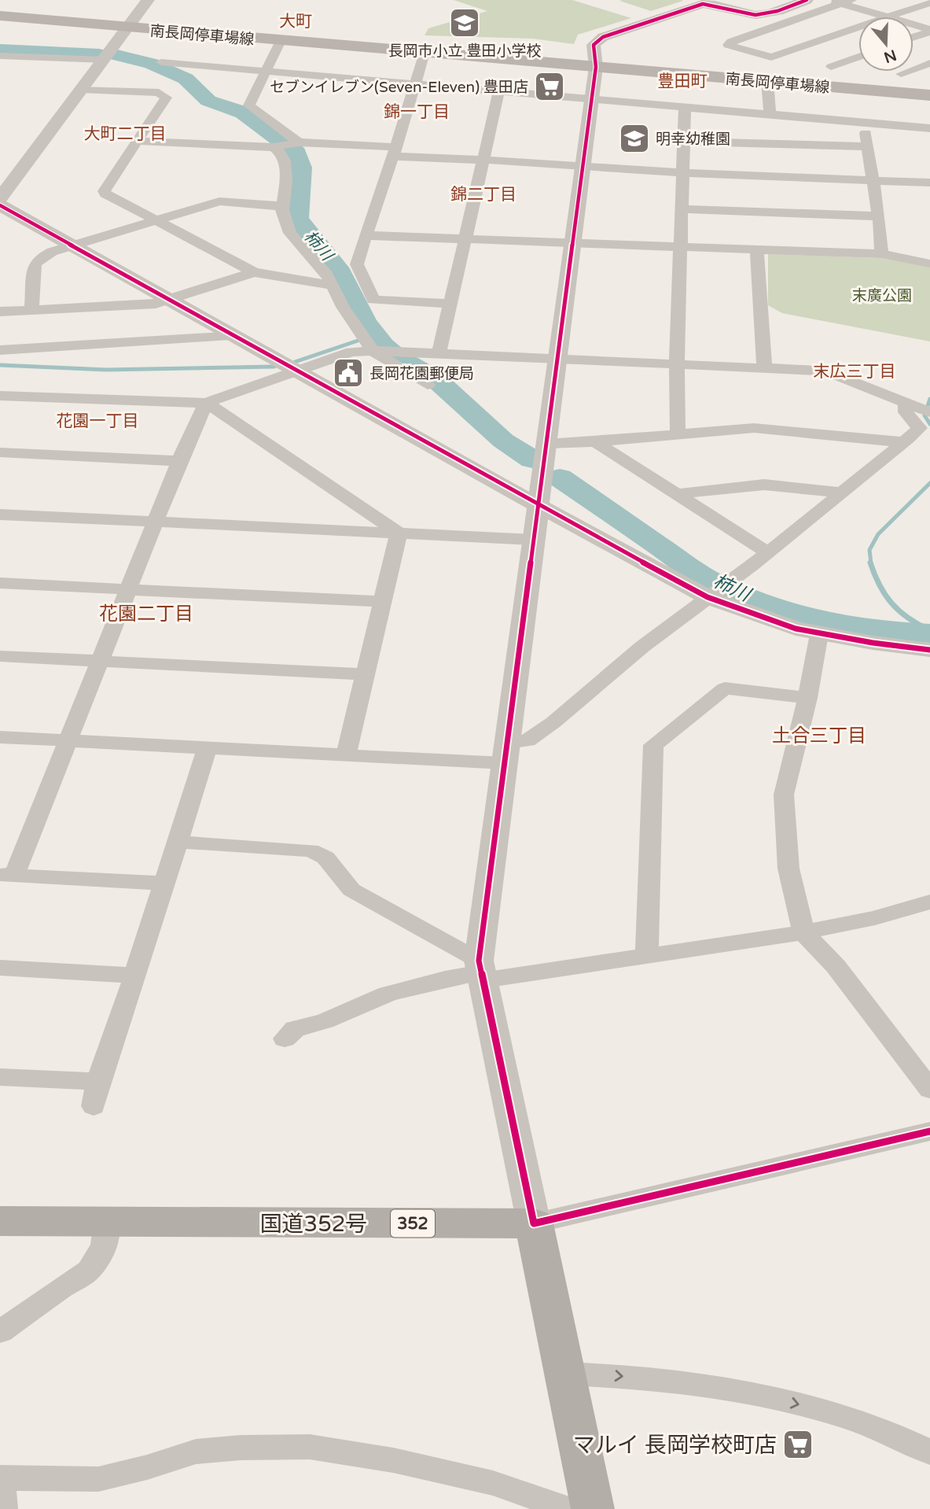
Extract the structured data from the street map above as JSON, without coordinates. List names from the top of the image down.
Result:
{
  "streets": {
    "highway": ["国道352号", "352"],
    "main road": ["南長岡停車場線"]
  },
  "districts": [
    "大町",
    "豊田町",
    "錦一丁目",
    "大町二丁目",
    "錦二丁目",
    "末広三丁目",
    "花園一丁目",
    "花園二丁目",
    "土合三丁目"
  ],
  "water": ["柿川"],
  "parks": ["末廣公園"],
  "places": {
    "school or university": ["長岡市小立 豊田小学校", "明幸幼稚園"],
    "supermarket": ["セブンイレブン(Seven-Eleven) 豊田店", "マルイ 長岡学校町店"],
    "public building": ["長岡花園郵便局"]
  },
  "north": "bottom"
}
